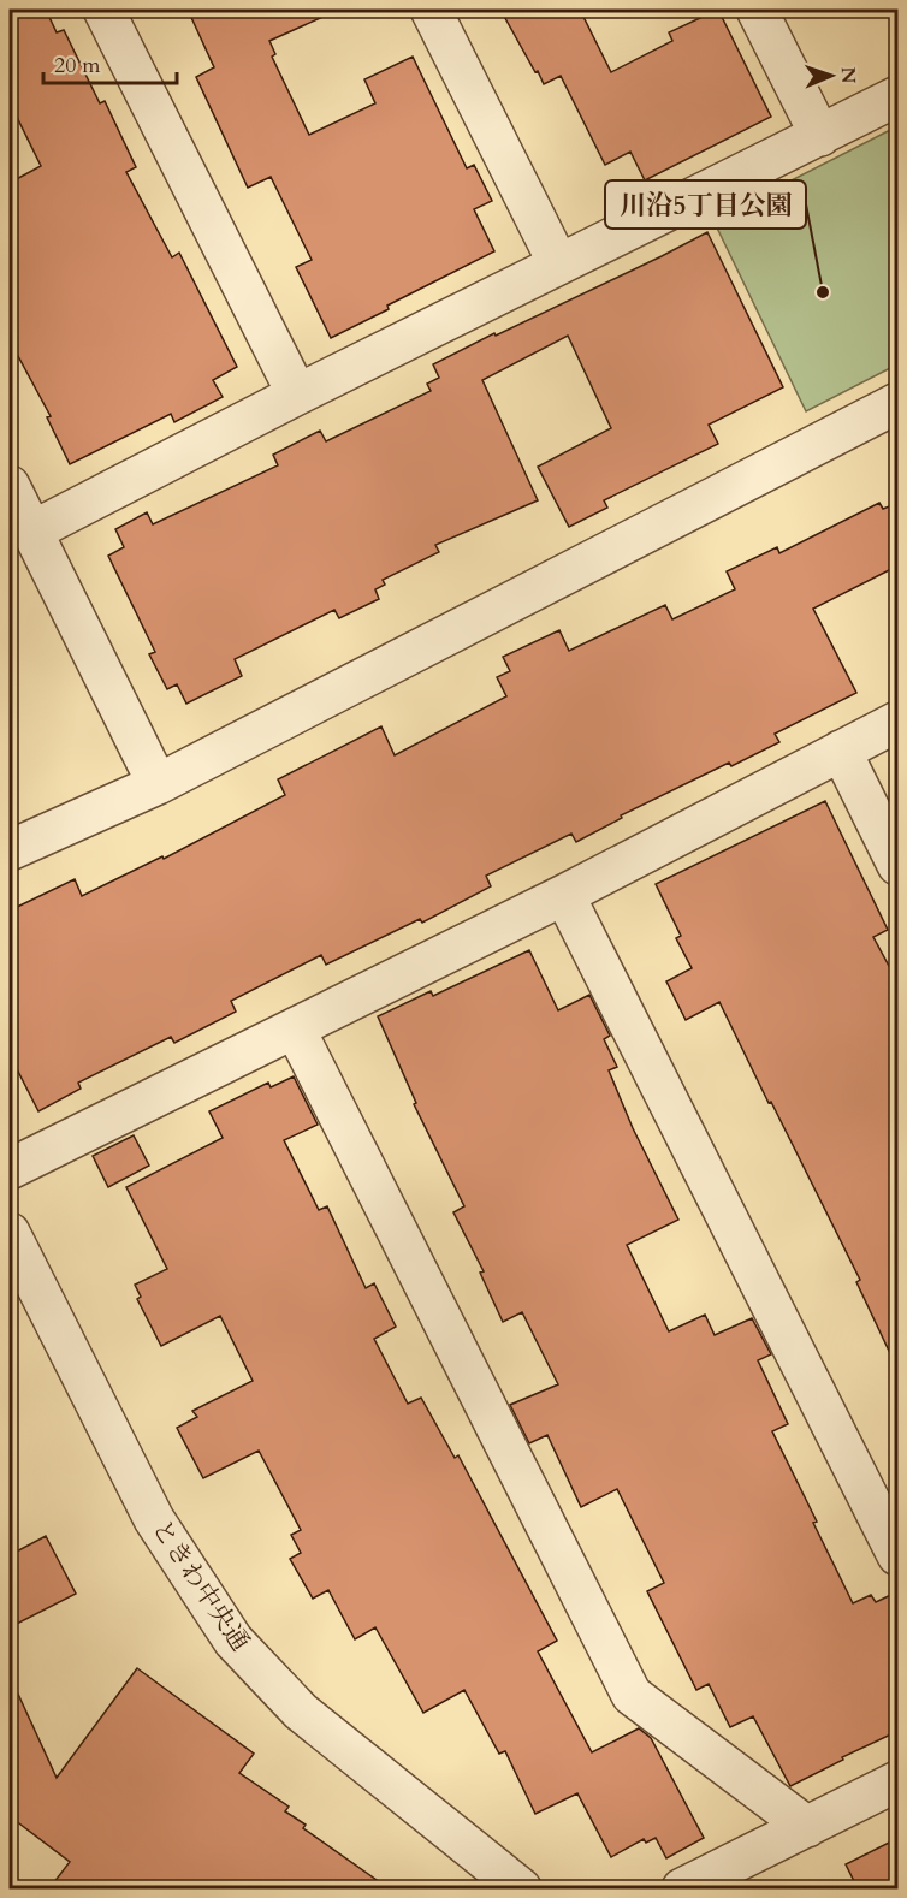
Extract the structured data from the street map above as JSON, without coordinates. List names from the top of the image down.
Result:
{
  "streets": {
    "street": ["ときわ中央通"]
  },
  "places": ["川沿5丁目公園"],
  "scale_bar": "20 m",
  "north": "right"
}
